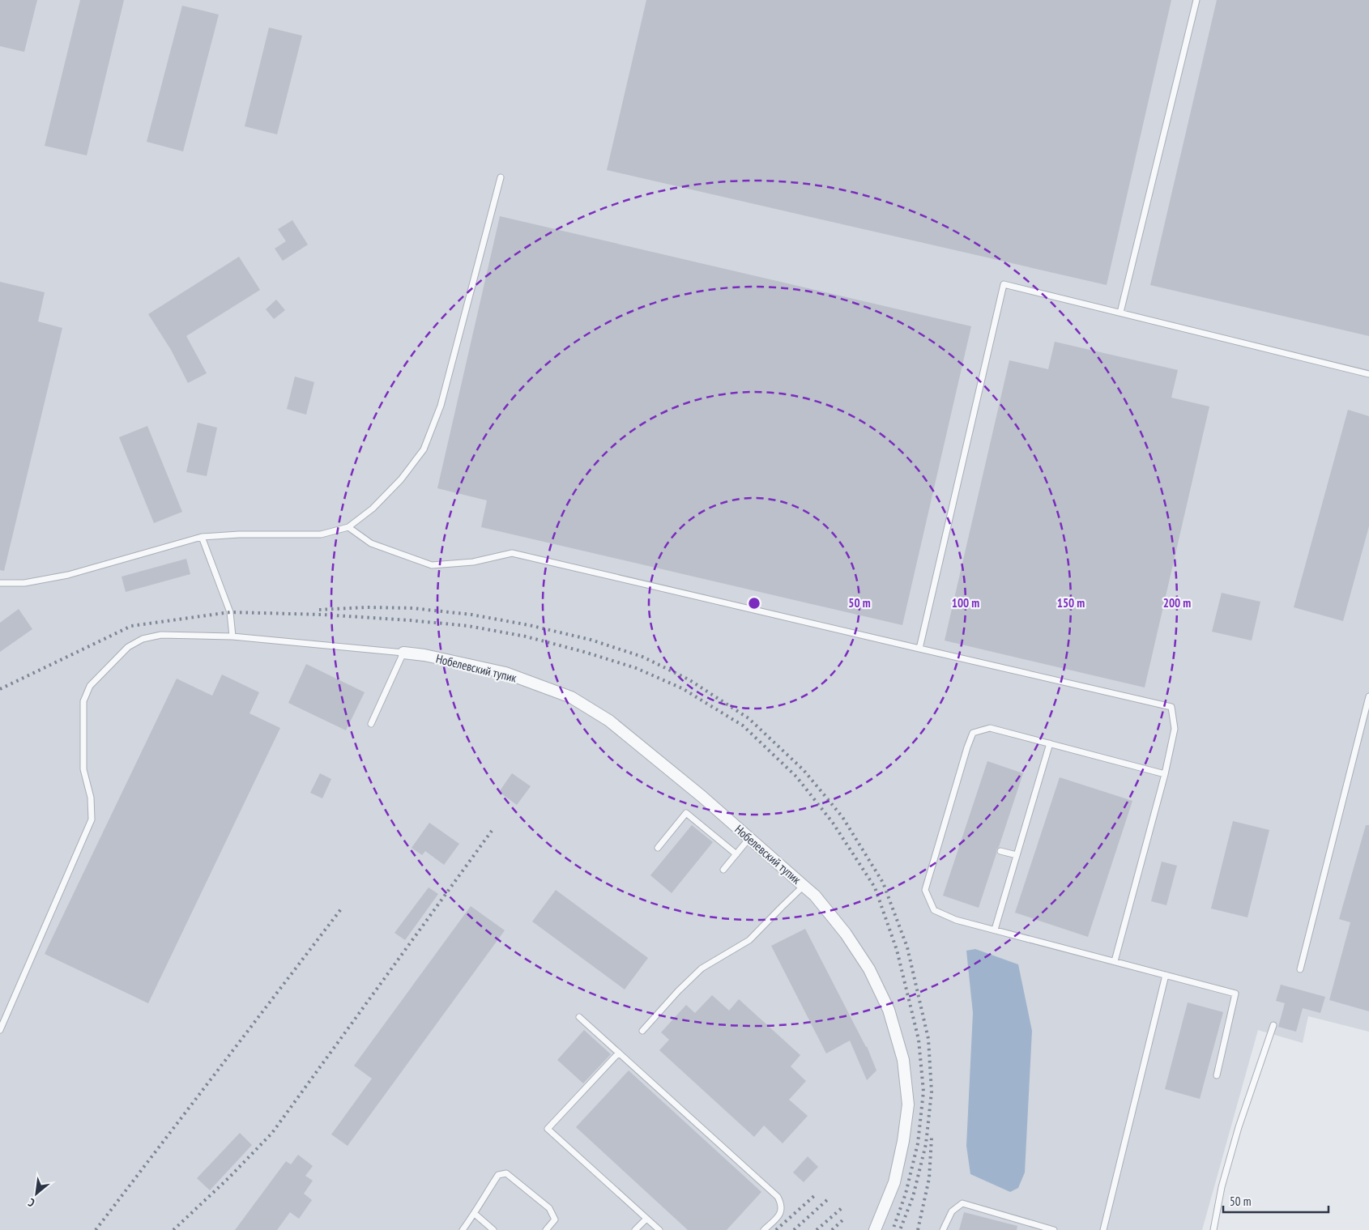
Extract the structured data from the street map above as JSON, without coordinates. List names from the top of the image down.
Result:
{
  "streets": {
    "street": ["Нобелевский тупик"]
  },
  "scale_bar": "50 m",
  "north": "bottom left",
  "rings": [
    "50 m",
    "100 m",
    "150 m",
    "200 m"
  ]
}
